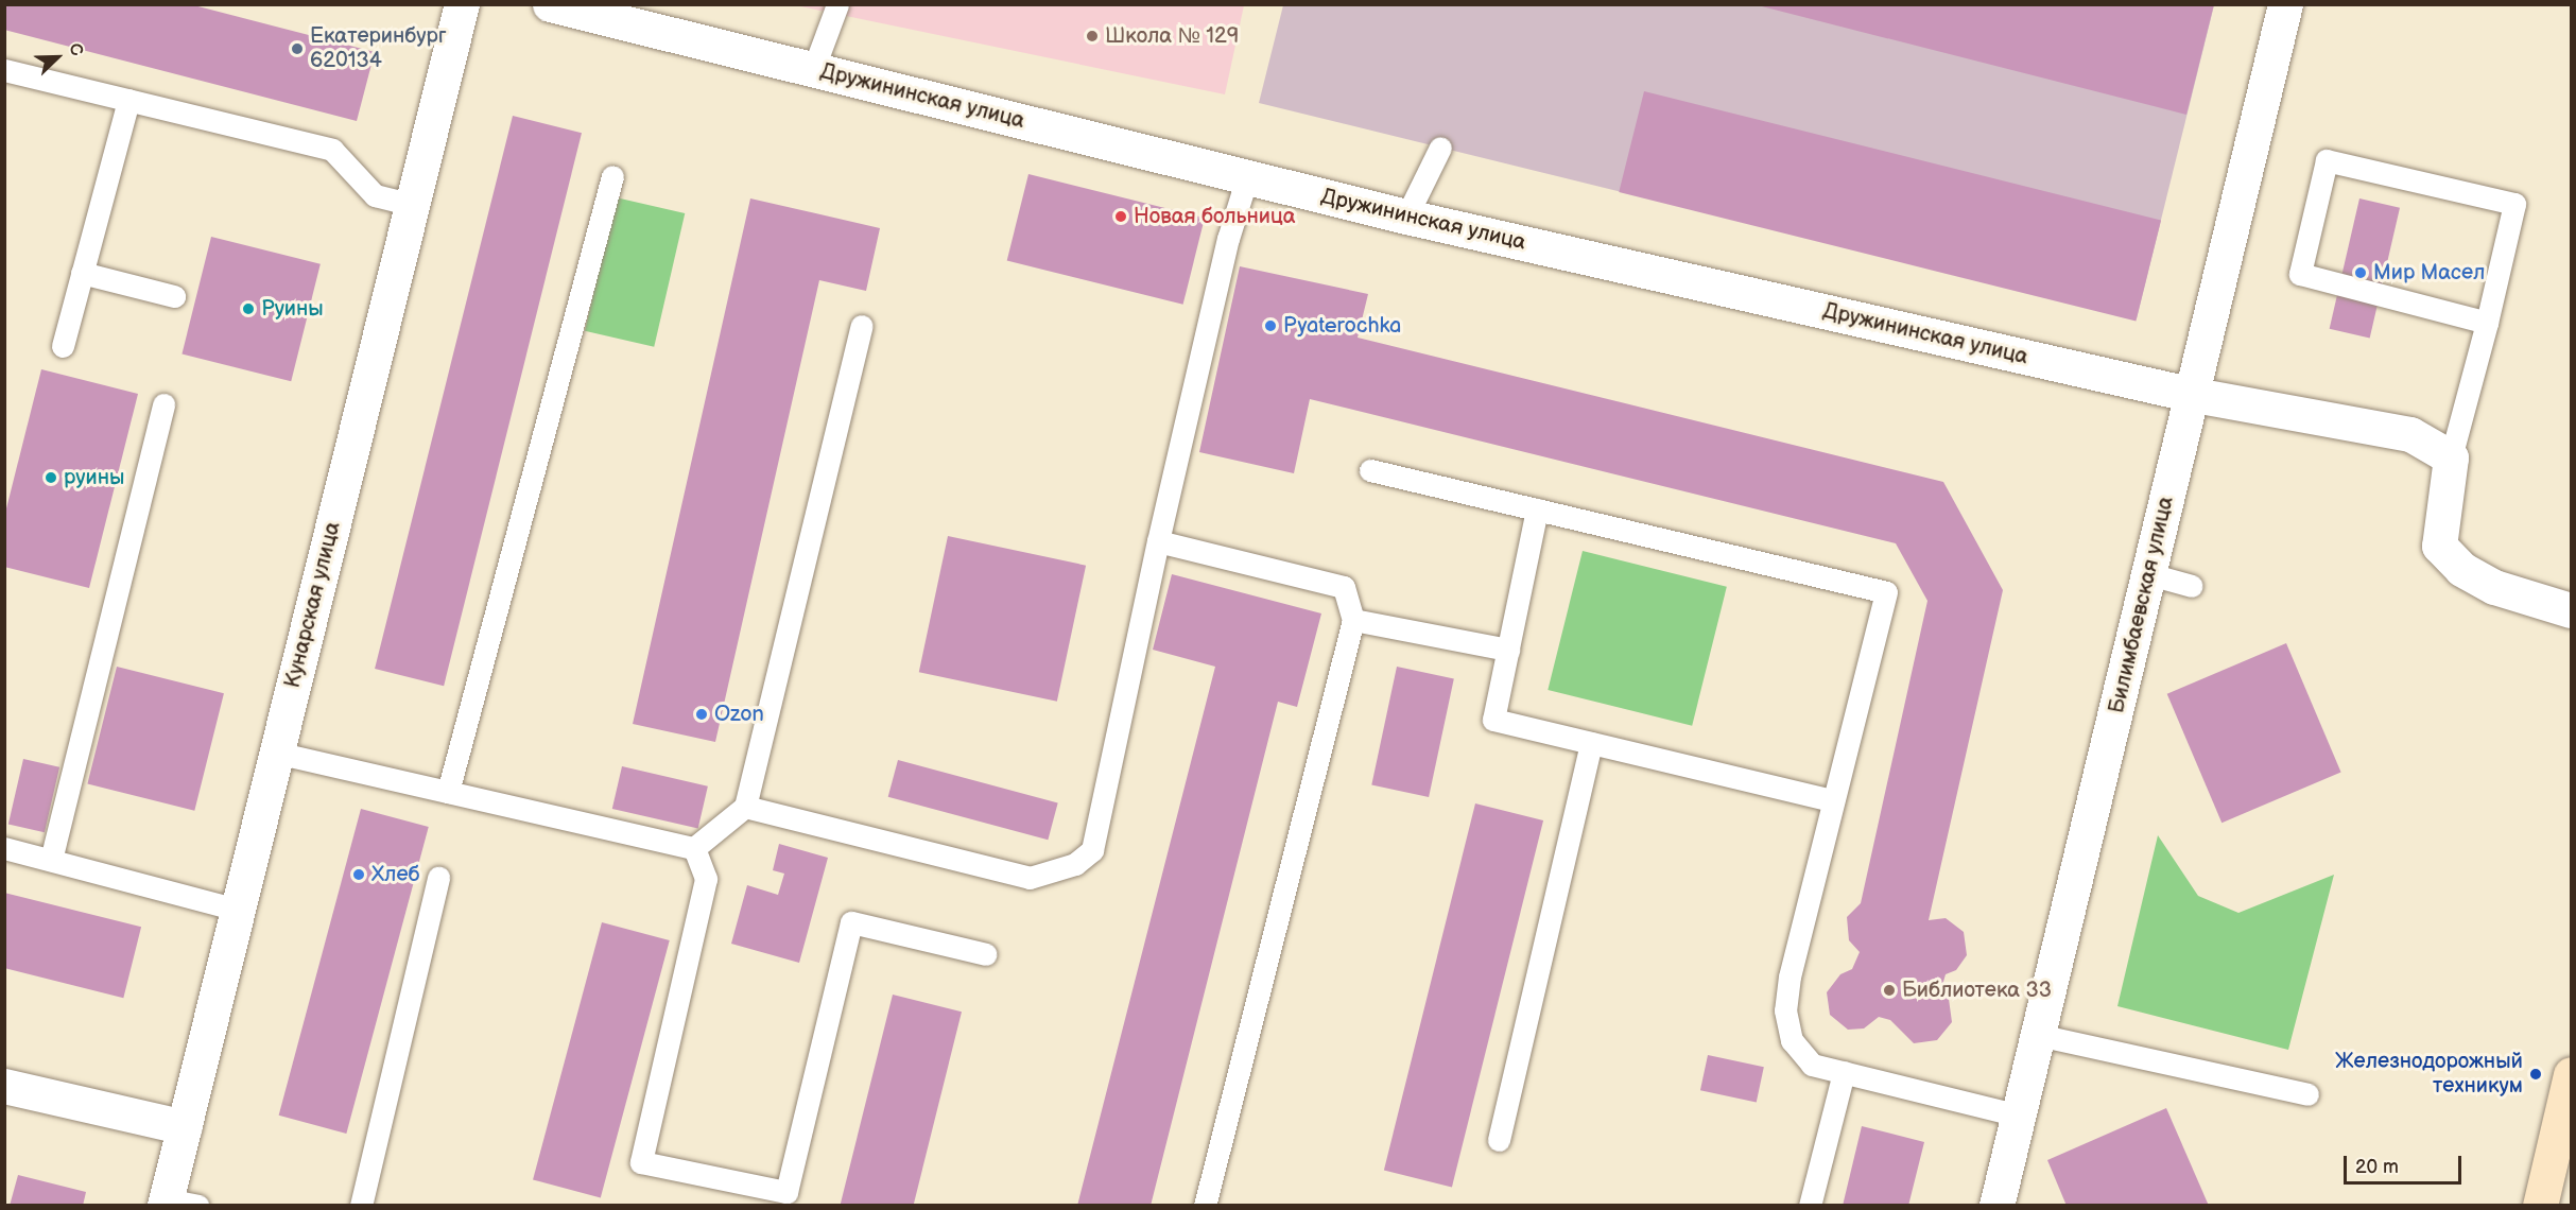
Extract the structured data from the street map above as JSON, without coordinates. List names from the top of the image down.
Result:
{
  "streets": {
    "street": ["Дружининская улица", "Кунарская улица", "Билимбаевская улица"]
  },
  "crossings": [
    ["Дружининская улица", "Билимбаевская улица"]
  ],
  "places": [
    "Школа № 129",
    "Екатеринбург 620134",
    "Новая больница",
    "Мир Масел",
    "Руины",
    "Pyaterochka",
    "руины",
    "Ozon",
    "Хлеб",
    "Библиотека 33",
    "Железнодорожный техникум"
  ],
  "scale_bar": "20 m",
  "north": "top right"
}
